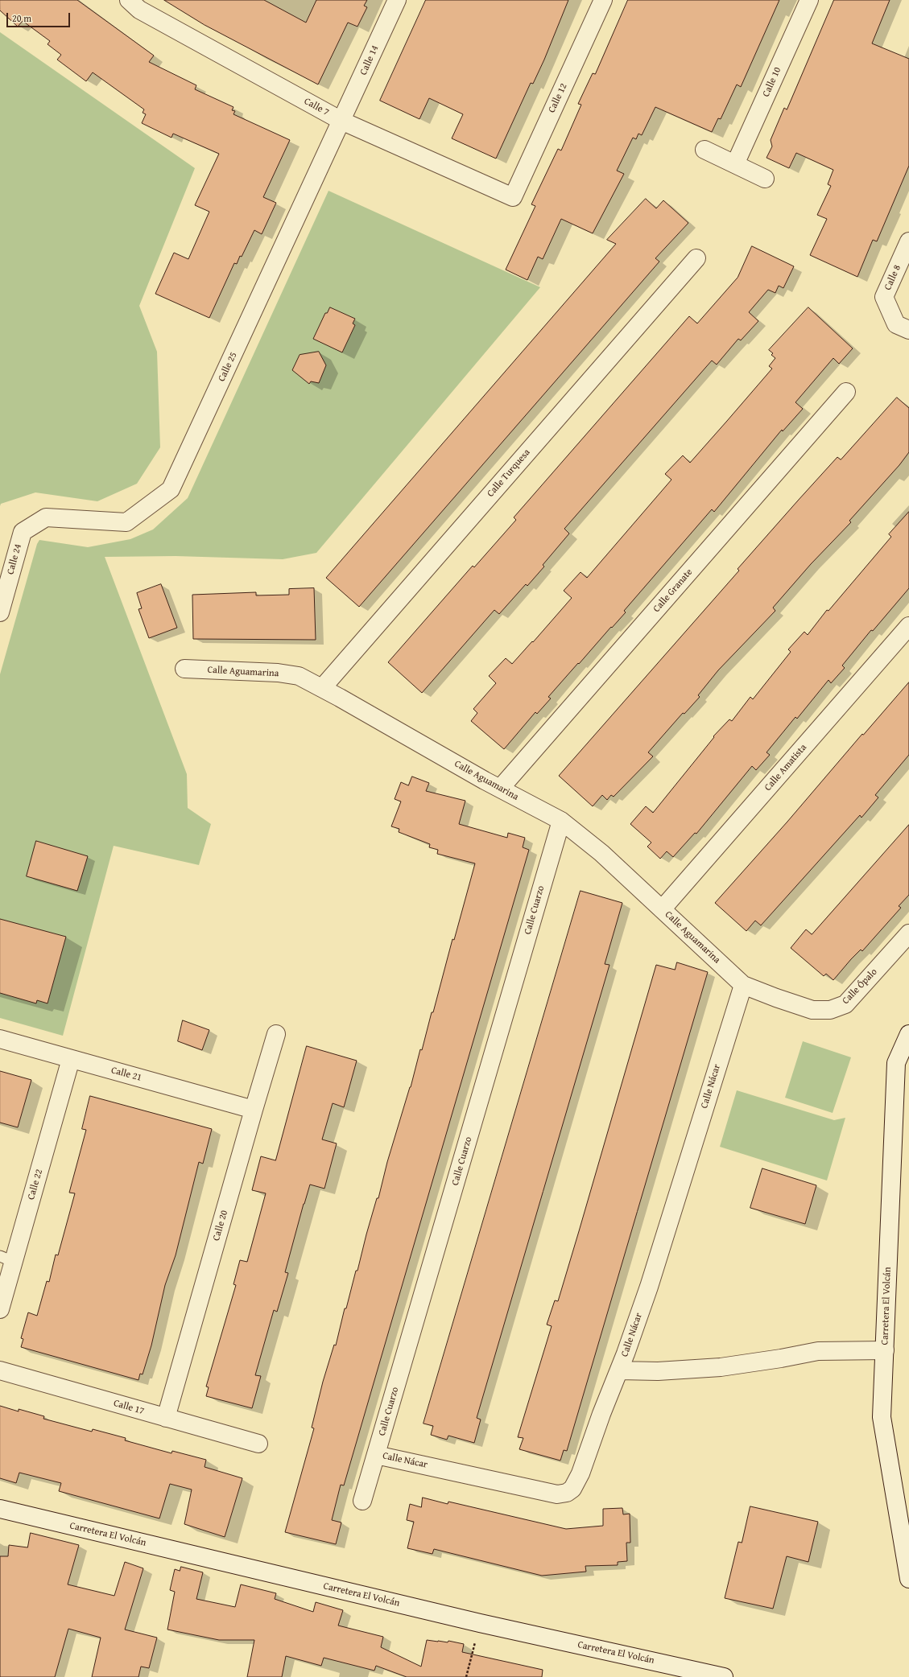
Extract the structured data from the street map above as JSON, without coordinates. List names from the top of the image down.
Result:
{
  "streets": {
    "street": [
      "Calle 14",
      "Calle 10",
      "Calle 12",
      "Calle 7",
      "Calle 8",
      "Calle 25",
      "Calle Turquesa",
      "Calle 24",
      "Calle Granate",
      "Calle Aguamarina",
      "Calle Amatista",
      "Calle Cuarzo",
      "Calle Ópalo",
      "Calle 21",
      "Calle Nácar",
      "Calle 22",
      "Calle 20",
      "Carretera El Volcán",
      "Calle 17"
    ]
  },
  "crossings": [
    ["Calle 14", "Calle 7"],
    ["Calle 14", "Calle 25"],
    ["Calle 12", "Calle 7"],
    ["Calle 7", "Calle 25"],
    ["Calle 25", "Calle 24"],
    ["Calle Turquesa", "Calle Aguamarina"],
    ["Calle Granate", "Calle Aguamarina"],
    ["Calle Aguamarina", "Calle Amatista"],
    ["Calle Aguamarina", "Calle Cuarzo"],
    ["Calle Aguamarina", "Calle Ópalo"],
    ["Calle Aguamarina", "Calle Nácar"],
    ["Calle Cuarzo", "Calle Nácar"],
    ["Calle Ópalo", "Calle Nácar"],
    ["Calle 21", "Calle 22"],
    ["Calle 21", "Calle 20"],
    ["Calle 20", "Calle 17"]
  ],
  "scale_bar": "20 m"
}
